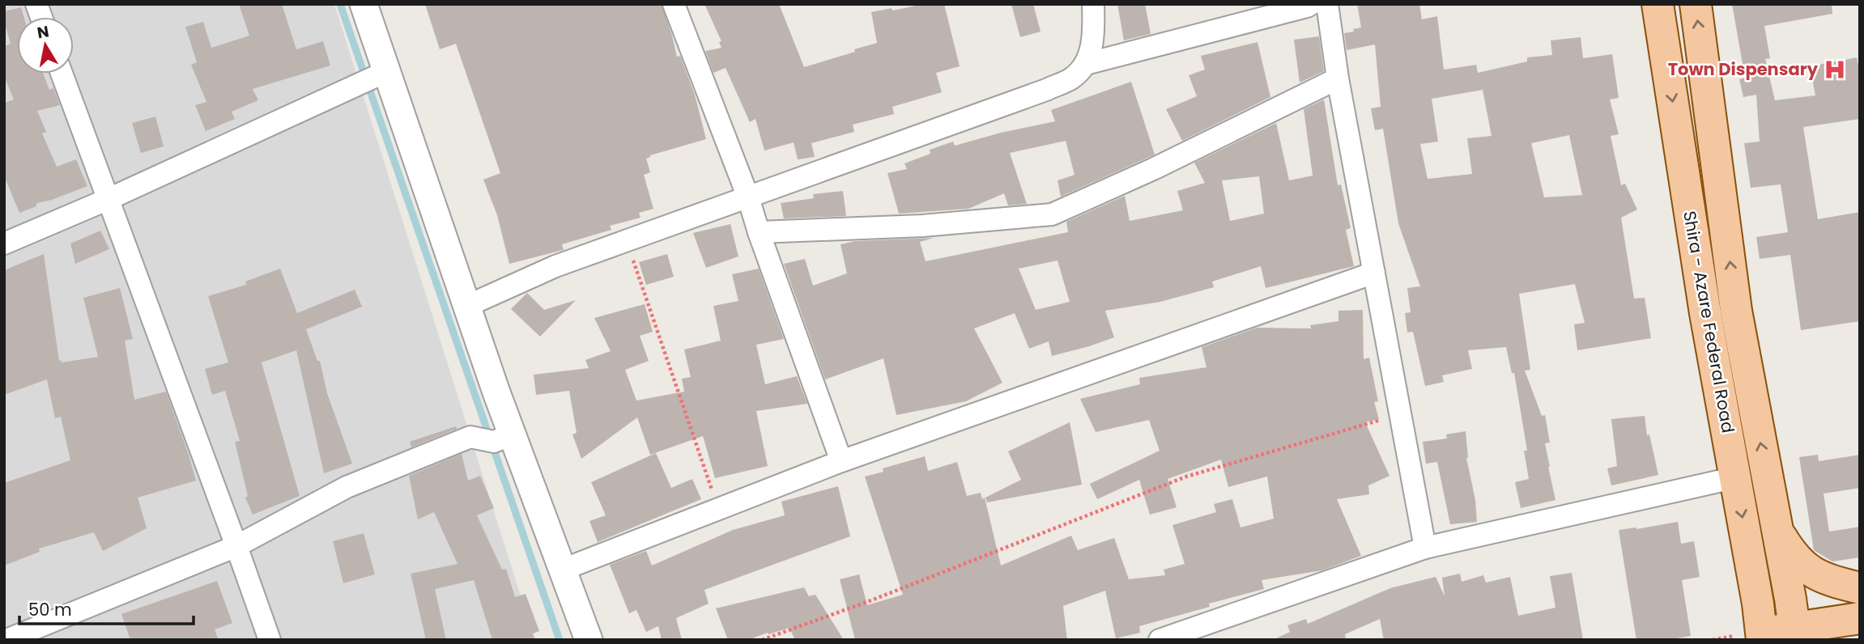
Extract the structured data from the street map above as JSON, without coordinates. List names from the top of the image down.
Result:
{
  "streets": {
    "main road": ["Shira - Azare Federal Road"]
  },
  "places": {
    "hospital": ["Town Dispensary"]
  },
  "scale_bar": "50 m",
  "north": "top"
}
